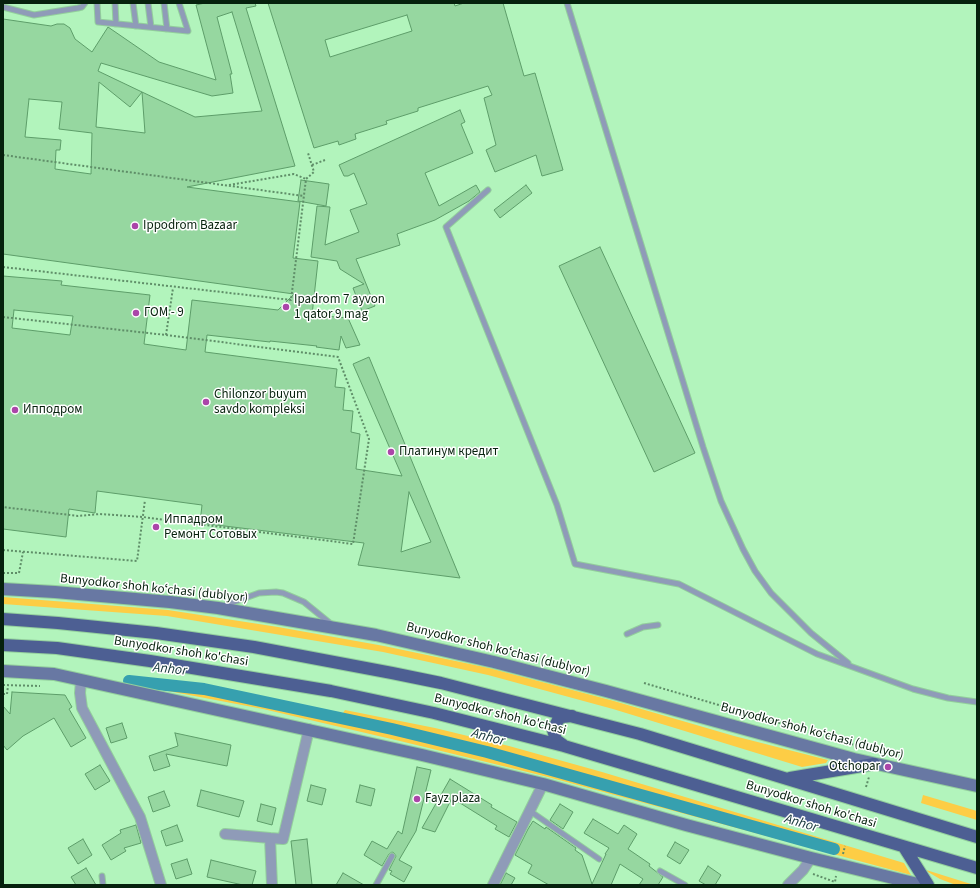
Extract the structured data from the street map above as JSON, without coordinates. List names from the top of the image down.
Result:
{
  "streets": {
    "main road": ["Bunyodkor shoh ko'chasi"],
    "street": ["Bunyodkor shoh koʻchasi (dublyor)"]
  },
  "water": ["Anhor"],
  "places": [
    "Ippodrom Bazaar",
    "Ipadrom 7 ayvon 1 qator 9 mag",
    "ГОМ - 9",
    "Chilonzor buyum savdo kompleksi",
    "Ипподром",
    "Платинум кредит",
    "Иппадром Ремонт Сотовых",
    "Otchopar",
    "Fayz plaza"
  ]
}
